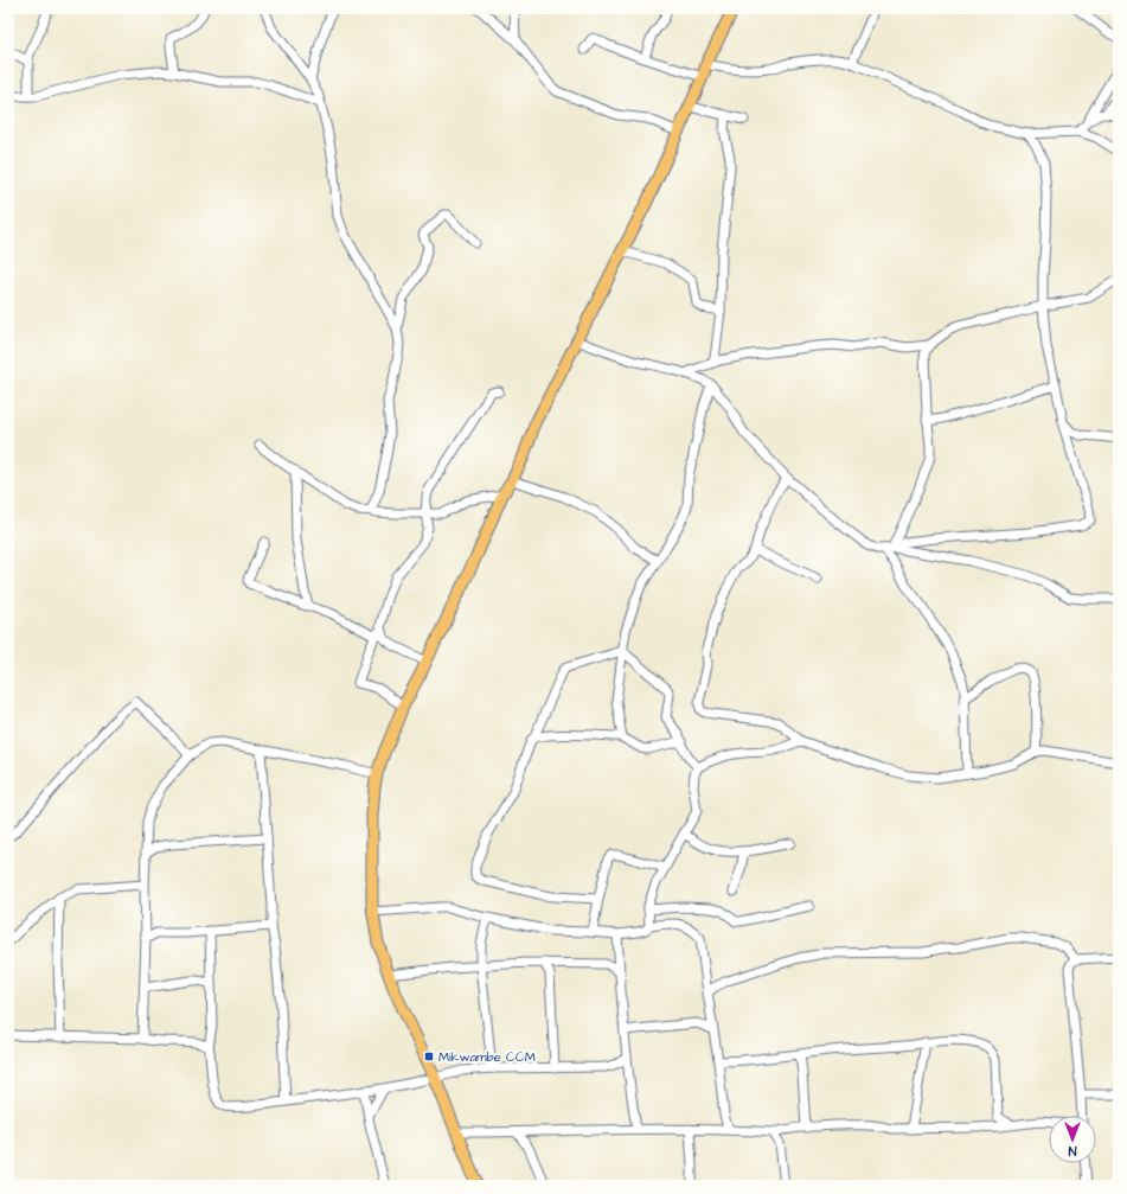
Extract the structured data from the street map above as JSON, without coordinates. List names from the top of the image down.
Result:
{
  "places": {
    "transit": ["Mikwambe CCM"]
  },
  "north": "bottom"
}
